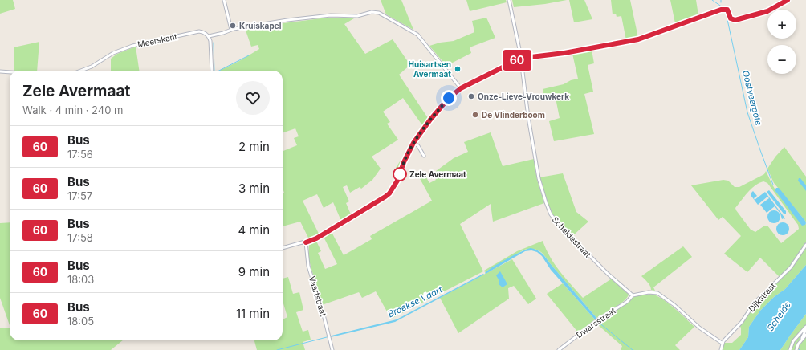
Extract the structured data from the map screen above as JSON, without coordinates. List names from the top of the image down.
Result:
{
  "streets": {
    "street": [
      "Meerskant",
      "Scheldestraat",
      "Vaartstraat",
      "Dijkstraat",
      "Dwarsstraat"
    ]
  },
  "crossings": [
    ["Scheldestraat", "Dwarsstraat"]
  ],
  "water": ["Oostveergote", "Broekse Vaart", "Schelde"],
  "places": [
    "Kruiskapel",
    "Huisartsen Avermaat",
    "Onze-Lieve-Vrouwkerk",
    "De Vlinderboom",
    "Zele Avermaat"
  ],
  "lines": ["bus line 60"],
  "page": {
    "on_map": "60",
    "map_buttons": ["+", "−"],
    "heading": ["Zele Avermaat", "Walk · 4 min · 240 m"],
    "list": [
      {
        "mark": "60",
        "name": "Bus",
        "note": "17:56",
        "value": "2 min"
      },
      {
        "mark": "60",
        "name": "Bus",
        "note": "17:57",
        "value": "3 min"
      },
      {
        "mark": "60",
        "name": "Bus",
        "note": "17:58",
        "value": "4 min"
      },
      {
        "mark": "60",
        "name": "Bus",
        "note": "18:03",
        "value": "9 min"
      },
      {
        "mark": "60",
        "name": "Bus",
        "note": "18:05",
        "value": "11 min"
      }
    ]
  }
}
